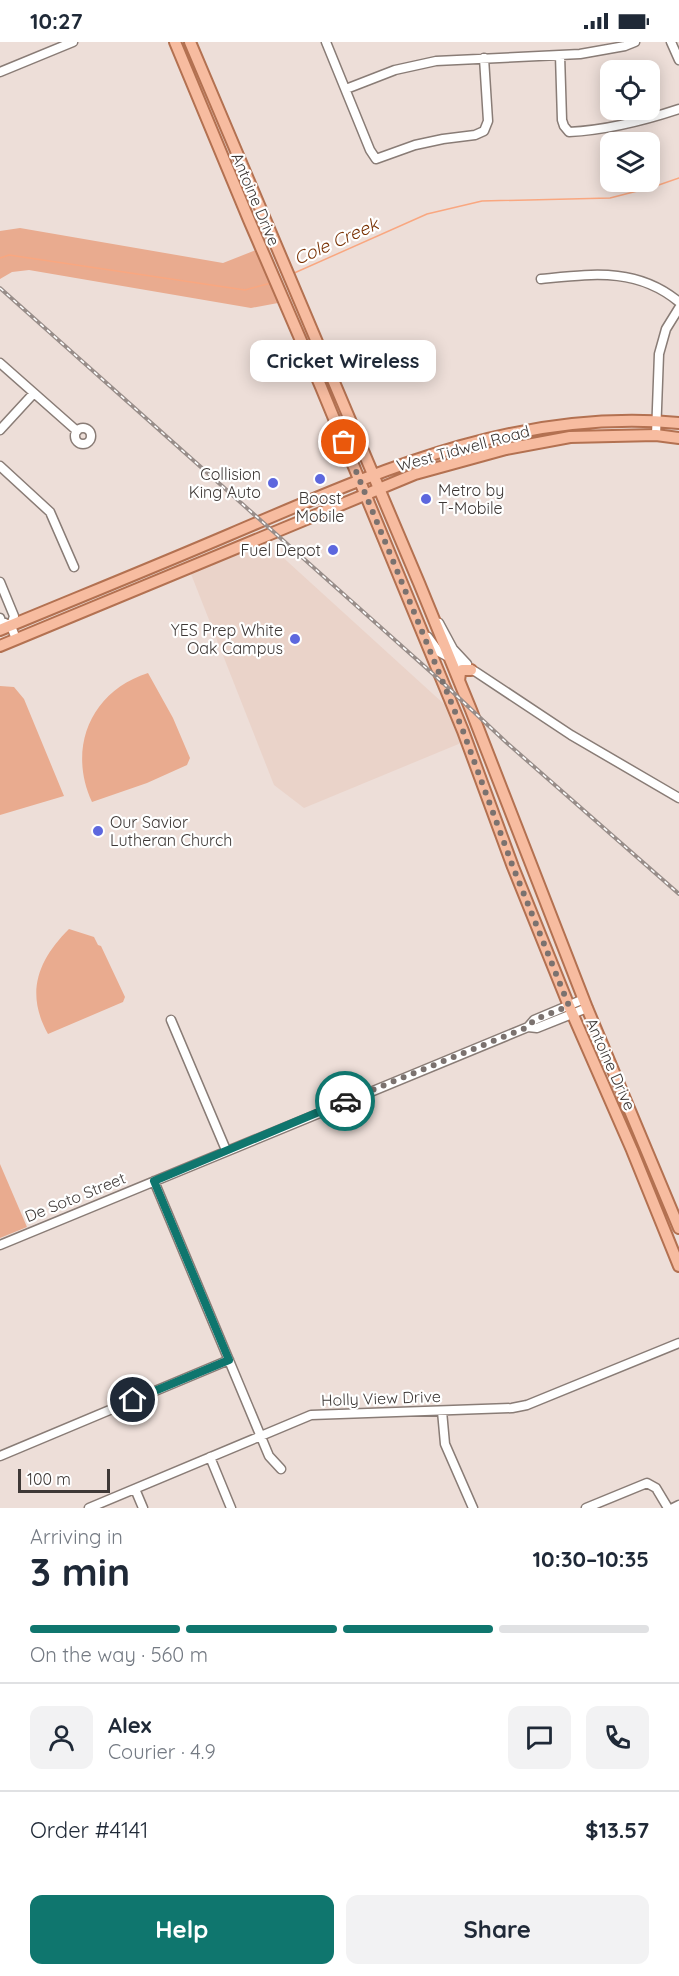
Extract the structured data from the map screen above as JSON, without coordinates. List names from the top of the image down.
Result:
{
  "streets": {
    "main road": ["Antoine Drive", "West Tidwell Road"],
    "street": ["De Soto Street", "Holly View Drive"]
  },
  "crossings": [
    ["Antoine Drive", "West Tidwell Road"],
    ["Antoine Drive", "De Soto Street"]
  ],
  "water": ["Cole Creek"],
  "places": [
    "Cricket Wireless",
    "Boost Mobile",
    "Collision King Auto",
    "Metro by T-Mobile",
    "Fuel Depot",
    "YES Prep White Oak Campus",
    "Our Savior Lutheran Church"
  ],
  "scale_bar": "100 m",
  "page": {
    "status": "10:27",
    "bubble": "Cricket Wireless",
    "scale": "100 m",
    "heading": ["3 min", "Arriving in", "10:30–10:35"],
    "panel": [
      "Alex",
      "Courier · 4.9",
      "Order #4141",
      "$13.57"
    ],
    "bar": "On the way · 560 m",
    "buttons": ["Help", "Share"]
  }
}
